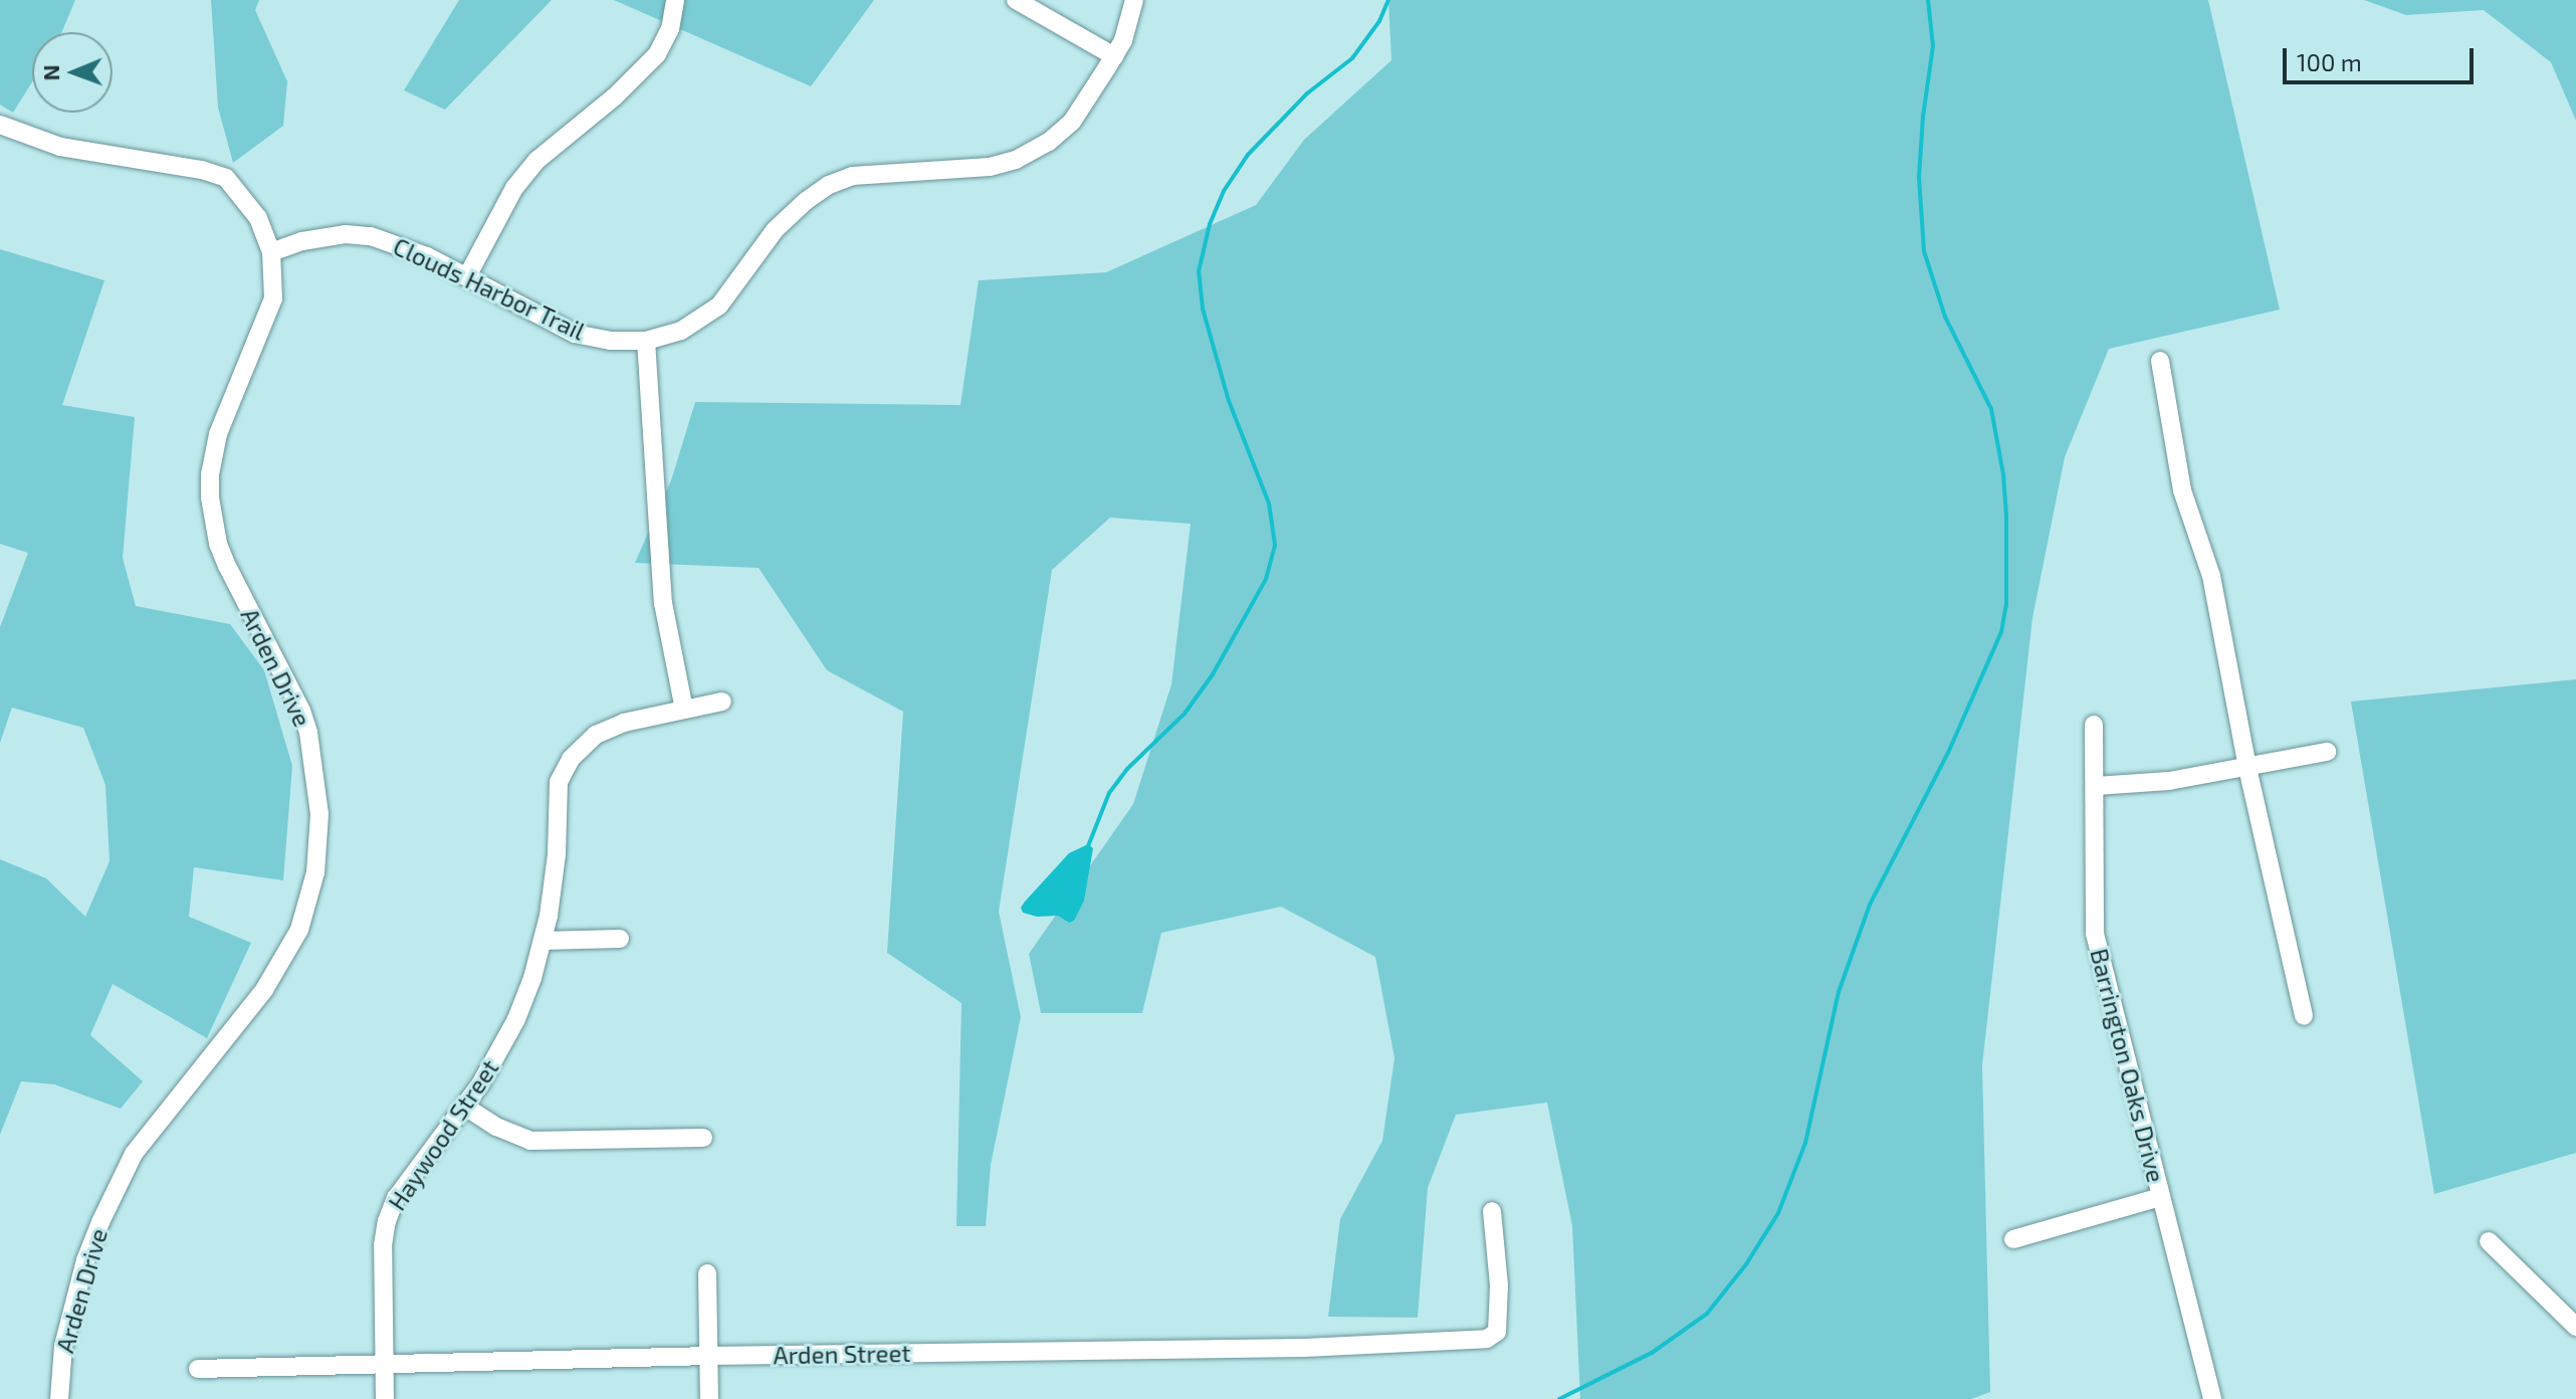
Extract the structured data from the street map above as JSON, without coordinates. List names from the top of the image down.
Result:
{
  "streets": {
    "street": [
      "Clouds Harbor Trail",
      "Arden Drive",
      "Barrington Oaks Drive",
      "Haywood Street",
      "Arden Street"
    ]
  },
  "crossings": [
    ["Clouds Harbor Trail", "Arden Drive"],
    ["Haywood Street", "Arden Street"]
  ],
  "scale_bar": "100 m",
  "north": "left"
}
